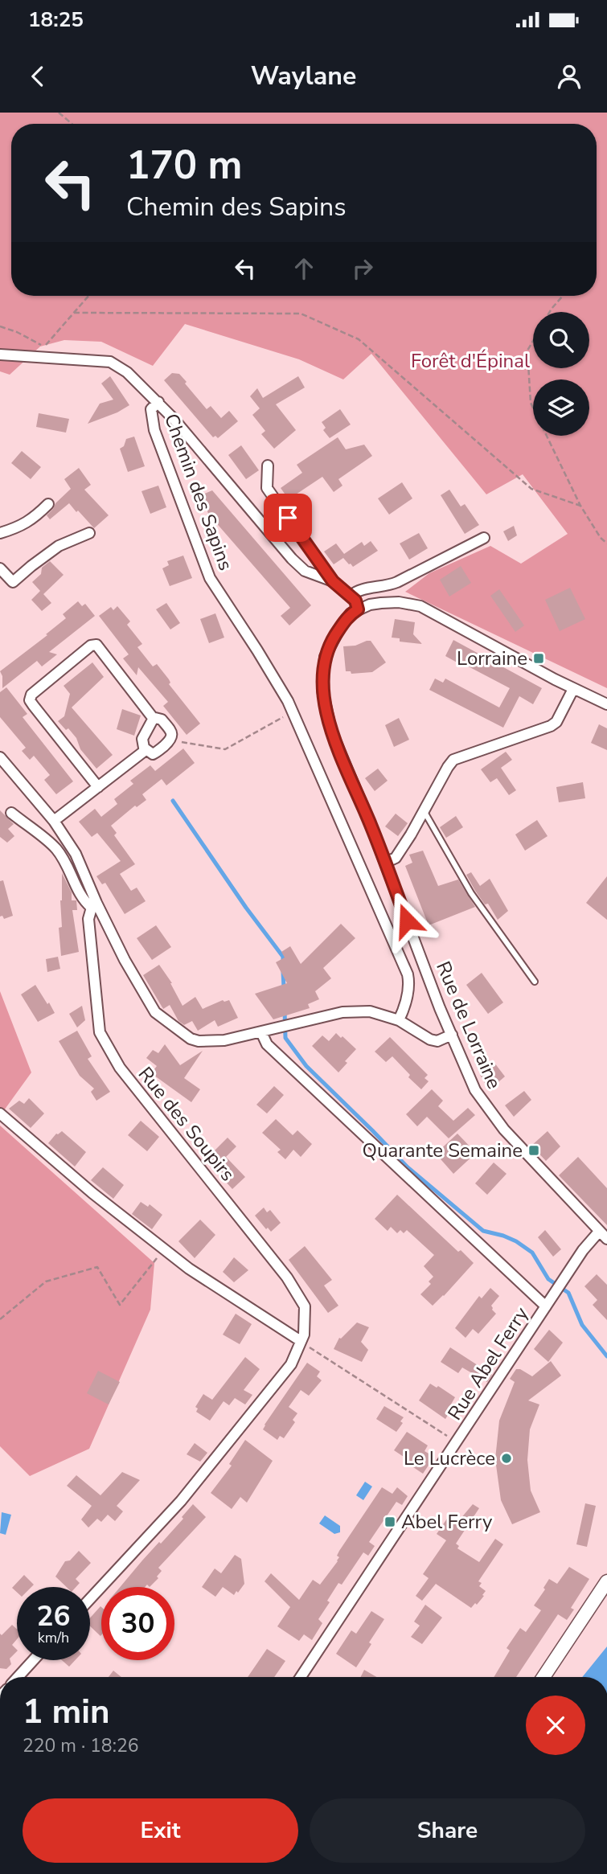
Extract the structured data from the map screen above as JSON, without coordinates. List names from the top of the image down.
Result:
{
  "streets": {
    "street": [
      "Chemin des Sapins",
      "Rue de Lorraine",
      "Rue des Soupirs",
      "Rue Abel Ferry"
    ]
  },
  "crossings": [
    ["Chemin des Sapins", "Rue de Lorraine"],
    ["Rue de Lorraine", "Rue Abel Ferry"]
  ],
  "parks": ["Forêt d'Épinal"],
  "places": {
    "transit": ["Lorraine", "Quarante Semaine", "Abel Ferry"],
    "other": ["Le Lucrèce"]
  },
  "page": {
    "status": "18:25",
    "header": "Waylane",
    "turn": ["170 m", "Chemin des Sapins"],
    "speed": "26 km/h",
    "limit": "30",
    "heading": ["1 min", "220 m · 18:26"],
    "buttons": ["Exit", "Share"]
  }
}
